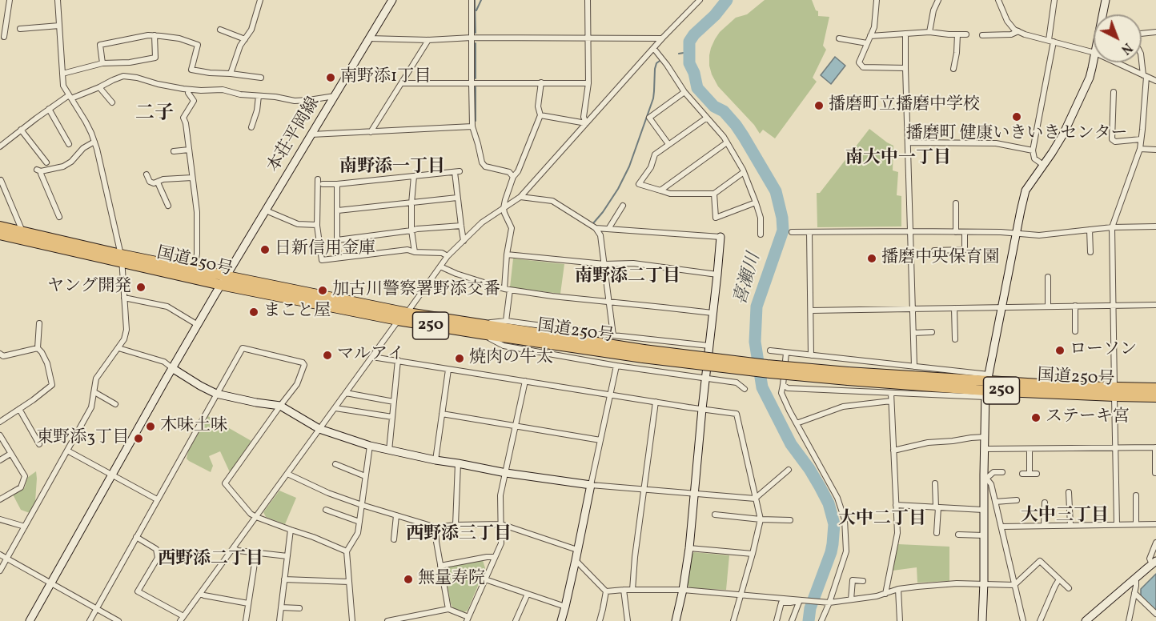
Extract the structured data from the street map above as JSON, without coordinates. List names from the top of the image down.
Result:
{
  "streets": {
    "highway": ["国道250号", "250"],
    "street": ["本荘平岡線"]
  },
  "crossings": [
    ["本荘平岡線", "国道250号"]
  ],
  "districts": [
    "二子",
    "南大中一丁目",
    "南野添一丁目",
    "南野添二丁目",
    "大中三丁目",
    "大中二丁目",
    "西野添三丁目",
    "西野添二丁目"
  ],
  "water": ["喜瀬川"],
  "places": [
    "南野添1丁目",
    "播磨町立播磨中学校",
    "播磨町 健康いきいきセンター",
    "日新信用金庫",
    "播磨中央保育園",
    "ヤング開発",
    "加古川警察署野添交番",
    "まこと屋",
    "ローソン",
    "マルアイ",
    "焼肉の牛太",
    "ステーキ宮",
    "木味土味",
    "東野添3丁目",
    "無量寿院"
  ],
  "north": "bottom right"
}
